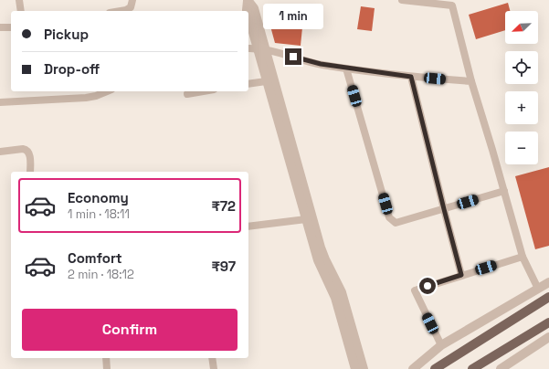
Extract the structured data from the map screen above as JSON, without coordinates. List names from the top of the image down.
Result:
{
  "north": "bottom left",
  "page": {
    "bubble": "1 min",
    "map_buttons": ["+", "−"],
    "banner": ["Pickup", "Drop-off"],
    "list": [
      {
        "name": "Economy",
        "note": "1 min · 18:11",
        "value": "₹72"
      },
      {
        "name": "Comfort",
        "note": "2 min · 18:12",
        "value": "₹97"
      }
    ],
    "buttons": "Confirm"
  }
}
